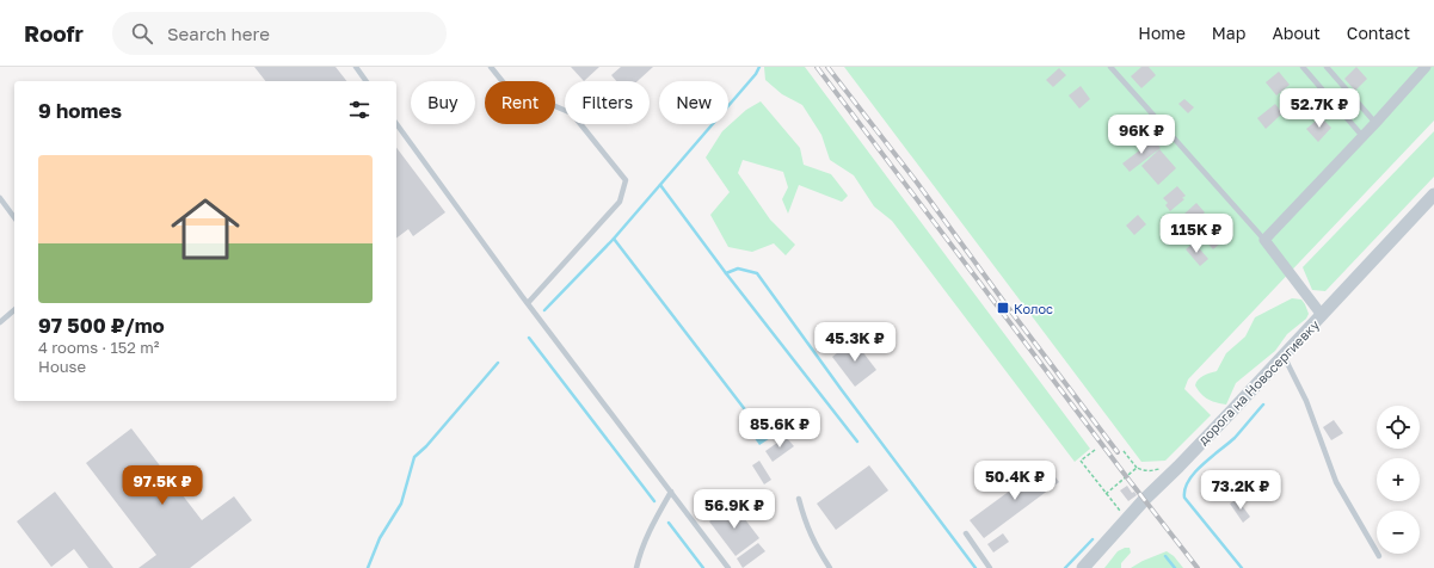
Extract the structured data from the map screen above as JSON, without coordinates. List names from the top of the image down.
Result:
{
  "streets": {
    "street": ["дорога на Новосергиевку"]
  },
  "places": {
    "transit": ["Колос"]
  },
  "page": {
    "header": "Roofr",
    "search": "Search here",
    "nav": [
      "Home",
      "Map",
      "About",
      "Contact"
    ],
    "chip": [
      "Buy",
      "Rent",
      "Filters",
      "New"
    ],
    "heading": "9 homes",
    "price": [
      "52.7K ₽",
      "96K ₽",
      "115K ₽",
      "45.3K ₽",
      "85.6K ₽",
      "50.4K ₽",
      "97.5K ₽",
      "73.2K ₽",
      "56.9K ₽"
    ],
    "list": [
      {
        "name": "97 500 ₽/mo",
        "note": "4 rooms · 152 m² · House"
      }
    ],
    "map_buttons": ["+", "−"]
  }
}
